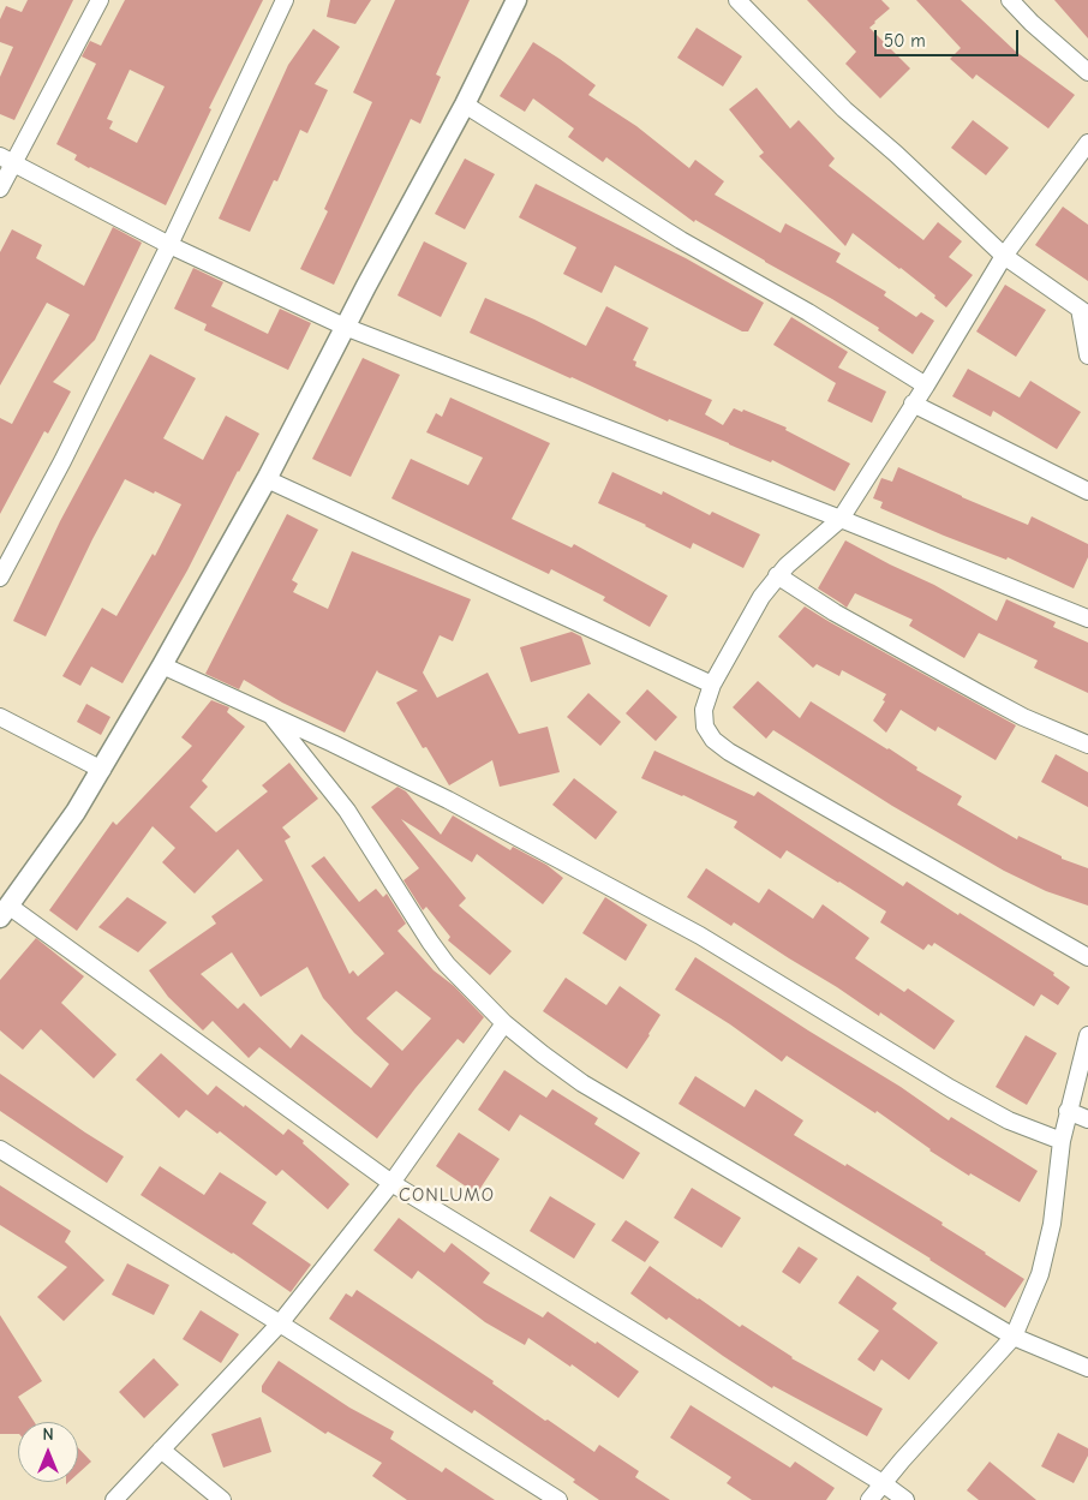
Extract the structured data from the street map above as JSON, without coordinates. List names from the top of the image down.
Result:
{
  "districts": ["CONLUMO"],
  "scale_bar": "50 m",
  "north": "top"
}
